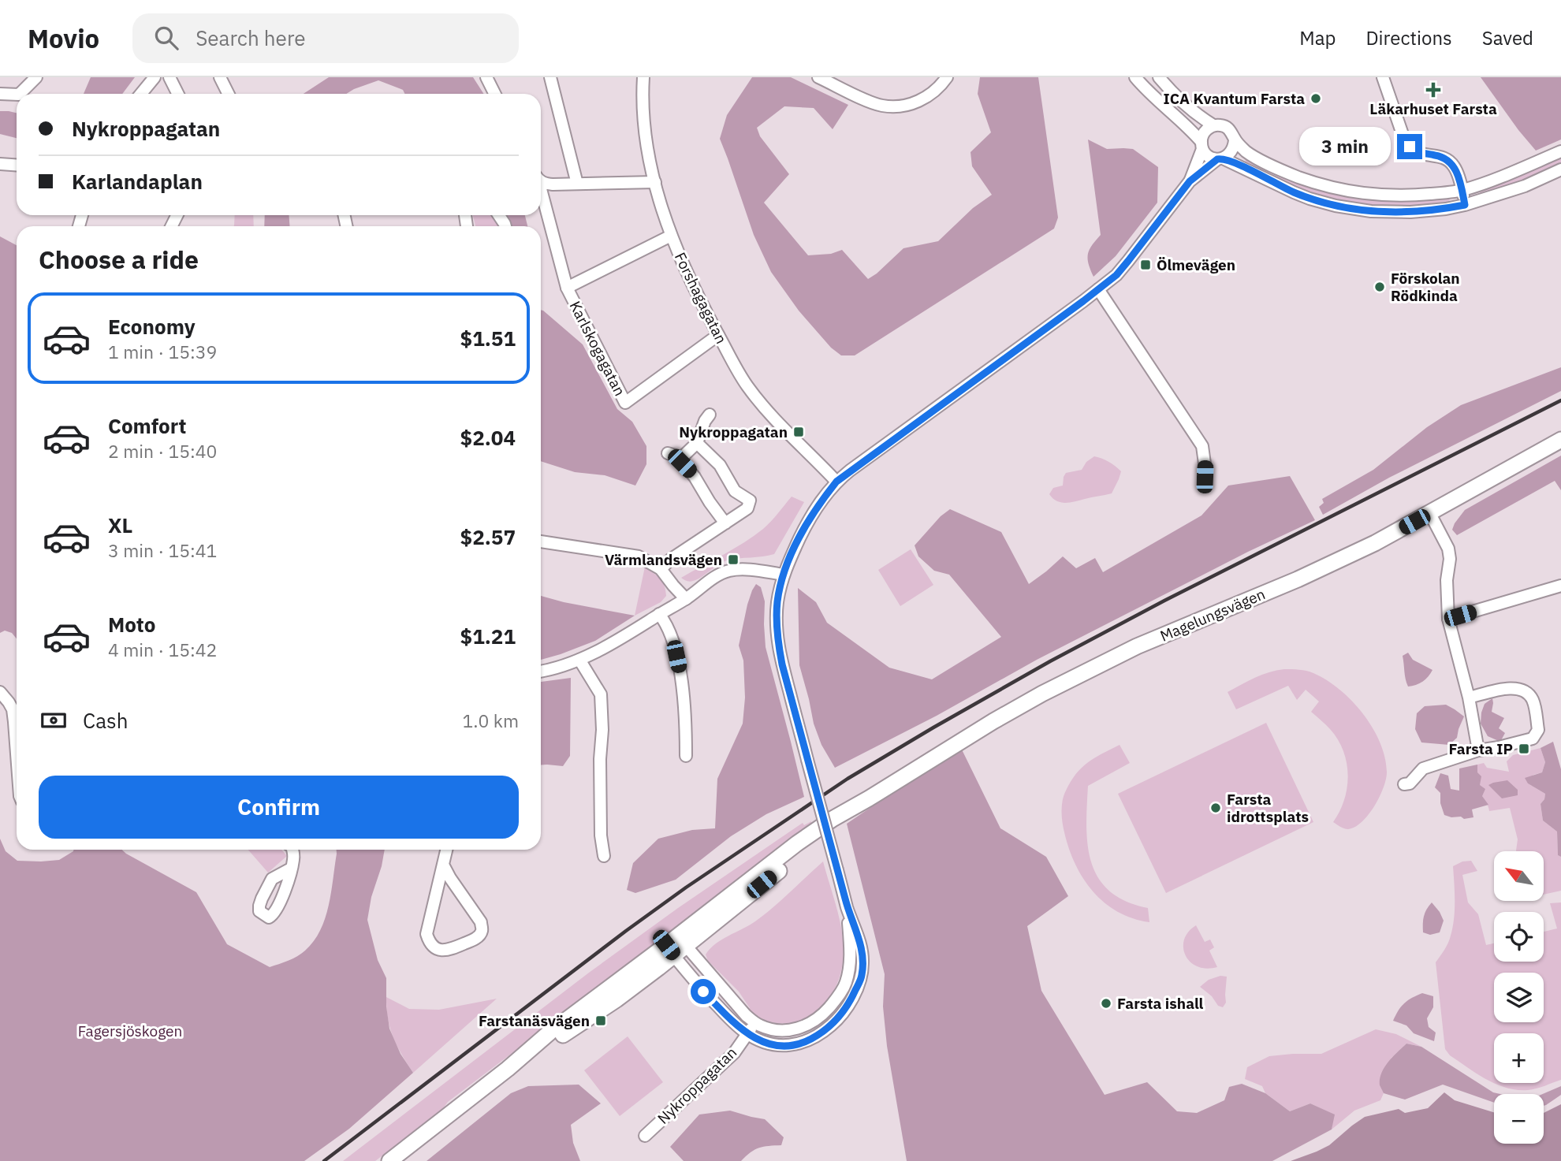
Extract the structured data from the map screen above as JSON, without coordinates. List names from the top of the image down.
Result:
{
  "streets": {
    "main road": ["Magelungsvägen"],
    "street": ["Forshagagatan", "Karlskogagatan", "Nykroppagatan"]
  },
  "crossings": [
    ["Forshagagatan", "Karlskogagatan"],
    ["Forshagagatan", "Nykroppagatan"],
    ["Magelungsvägen", "Nykroppagatan"]
  ],
  "parks": ["Fagersjöskogen"],
  "places": {
    "health": ["Läkarhuset Farsta"],
    "other": [
      "ICA Kvantum Farsta",
      "Förskolan Rödkinda",
      "Farsta idrottsplats",
      "Farsta ishall"
    ],
    "transit": [
      "Ölmevägen",
      "Nykroppagatan",
      "Värmlandsvägen",
      "Farsta IP",
      "Farstanäsvägen"
    ]
  },
  "north": "top left",
  "page": {
    "header": "Movio",
    "search": "Search here",
    "nav": ["Map", "Directions", "Saved"],
    "banner": ["Nykroppagatan", "Karlandaplan"],
    "bubble": "3 min",
    "heading": "Choose a ride",
    "list": [
      {
        "name": "Economy",
        "note": "1 min · 15:39",
        "value": "$1.51"
      },
      {
        "name": "Comfort",
        "note": "2 min · 15:40",
        "value": "$2.04"
      },
      {
        "name": "XL",
        "note": "3 min · 15:41",
        "value": "$2.57"
      },
      {
        "name": "Moto",
        "note": "4 min · 15:42",
        "value": "$1.21"
      }
    ],
    "pay": ["Cash", "1.0 km"],
    "buttons": "Confirm",
    "map_buttons": ["+", "−"]
  }
}
